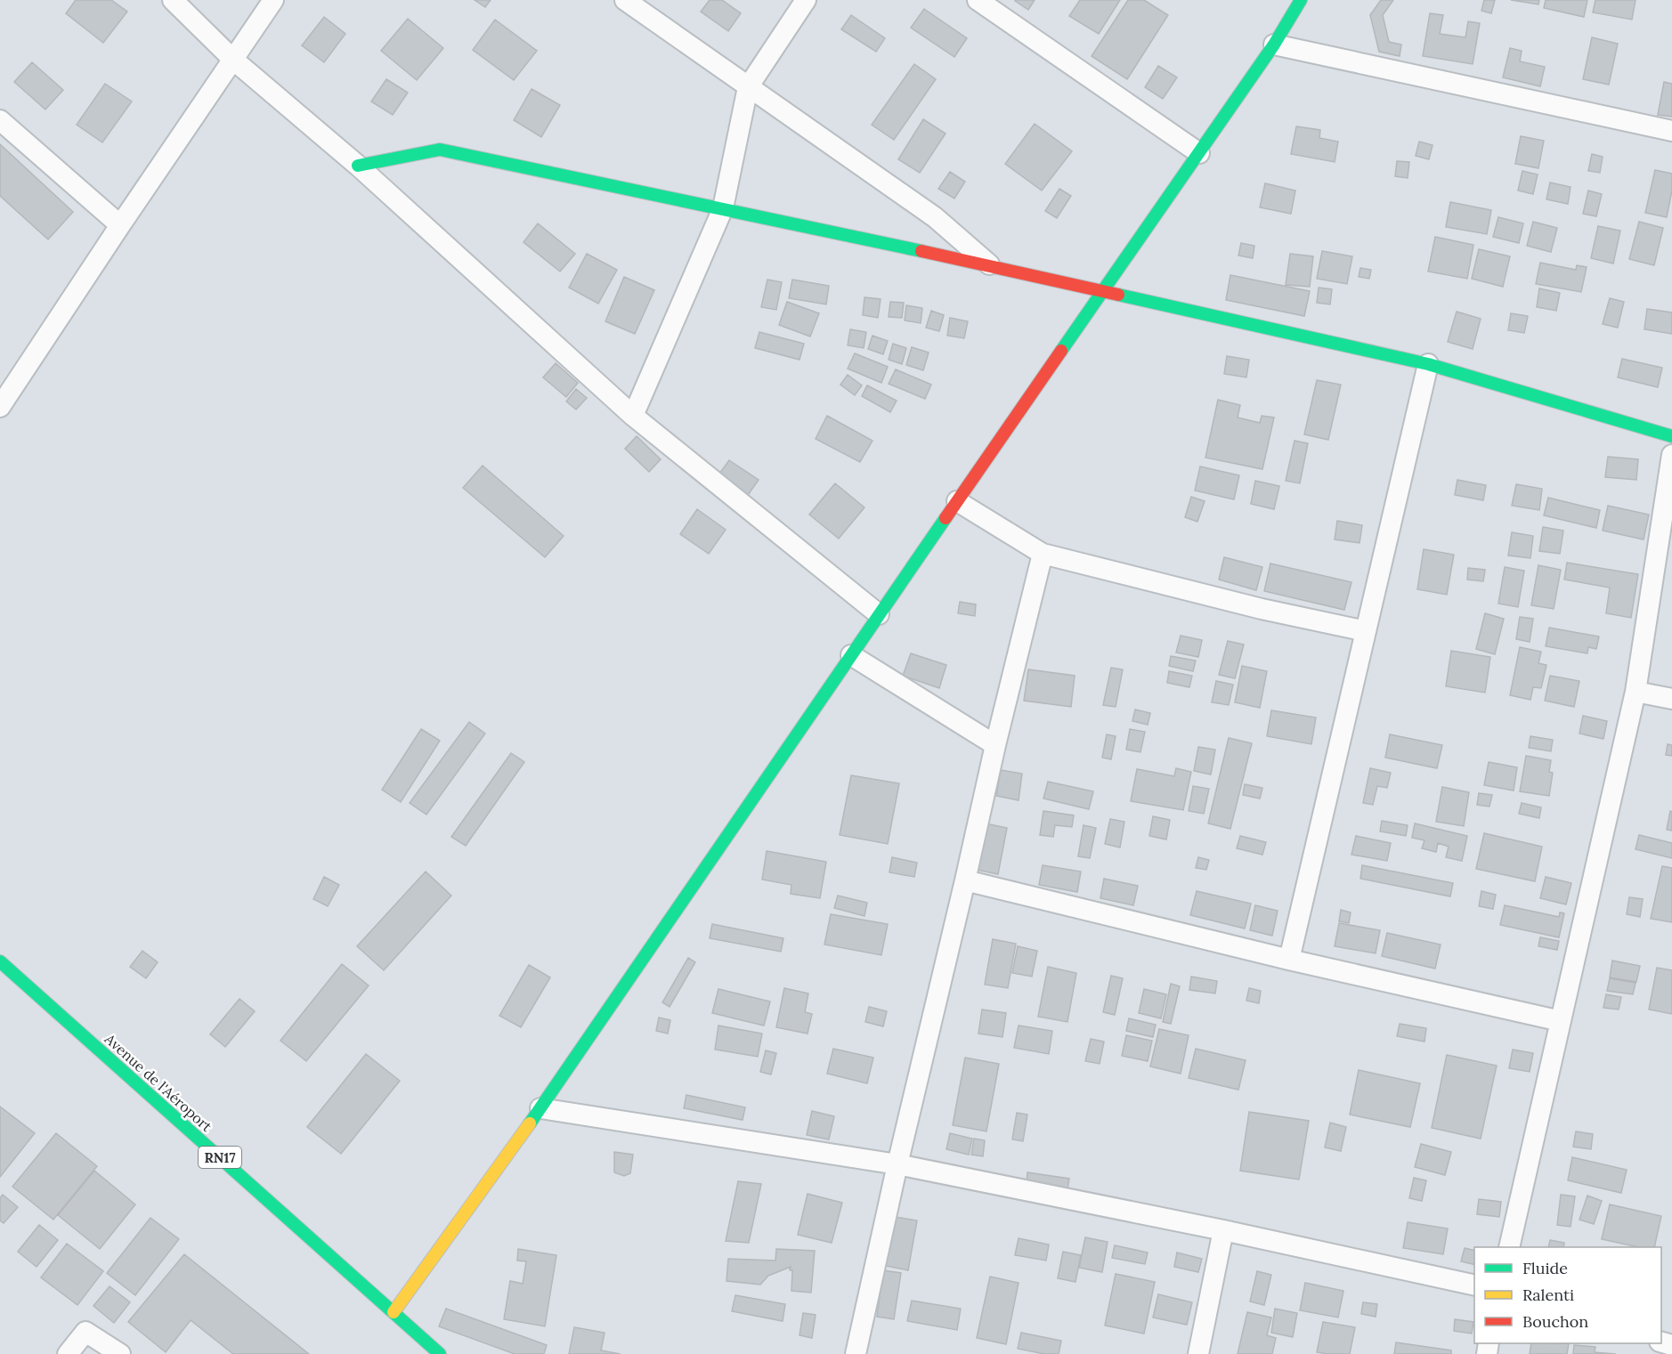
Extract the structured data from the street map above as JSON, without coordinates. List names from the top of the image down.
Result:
{
  "streets": {
    "street": ["Avenue de l'Aéroport", "RN17"]
  },
  "legend": ["Fluide", "Ralenti", "Bouchon"]
}
